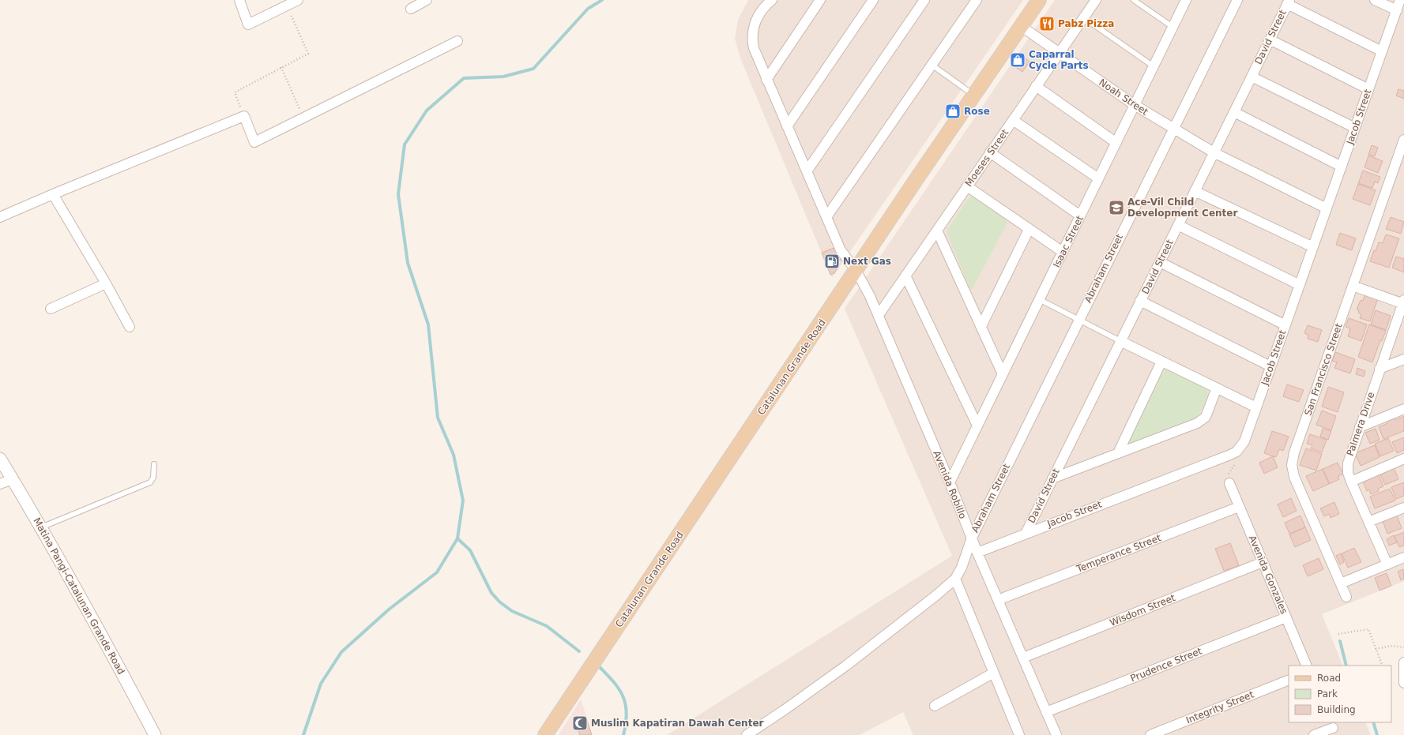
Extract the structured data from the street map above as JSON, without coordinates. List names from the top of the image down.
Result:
{
  "streets": {
    "main road": ["Catalunan Grande Road"],
    "street": [
      "David Street",
      "Noah Street",
      "Jacob Street",
      "Moeses Street",
      "Isaac Street",
      "Abraham Street",
      "San Francisco Street",
      "Palmera Drive",
      "Avenida Robillo",
      "Temperance Street",
      "Avenida Gonzales",
      "Matina Pangi-Catalunan Grande Road",
      "Wisdom Street",
      "Prudence Street",
      "Integrity Street"
    ]
  },
  "crossings": [
    ["David Street", "Noah Street"],
    ["David Street", "Jacob Street"],
    ["Noah Street", "Jacob Street"],
    ["Noah Street", "Moeses Street"],
    ["Noah Street", "Isaac Street"],
    ["Noah Street", "Abraham Street"],
    ["Noah Street", "Catalunan Grande Road"],
    ["Jacob Street", "Avenida Robillo"],
    ["Moeses Street", "Avenida Robillo"],
    ["Isaac Street", "Avenida Robillo"],
    ["Abraham Street", "Avenida Robillo"],
    ["Catalunan Grande Road", "Avenida Robillo"],
    ["Avenida Robillo", "Temperance Street"],
    ["Avenida Robillo", "Wisdom Street"],
    ["Avenida Robillo", "Prudence Street"],
    ["Temperance Street", "Avenida Gonzales"],
    ["Avenida Gonzales", "Wisdom Street"],
    ["Avenida Gonzales", "Prudence Street"]
  ],
  "places": {
    "restaurant": ["Pabz Pizza"],
    "shop": ["Caparral Cycle Parts", "Rose"],
    "school or university": ["Ace-Vil Child Development Center"],
    "fuel station": ["Next Gas"],
    "mosque": ["Muslim Kapatiran Dawah Center"]
  },
  "legend": ["Road", "Park", "Building"]
}
